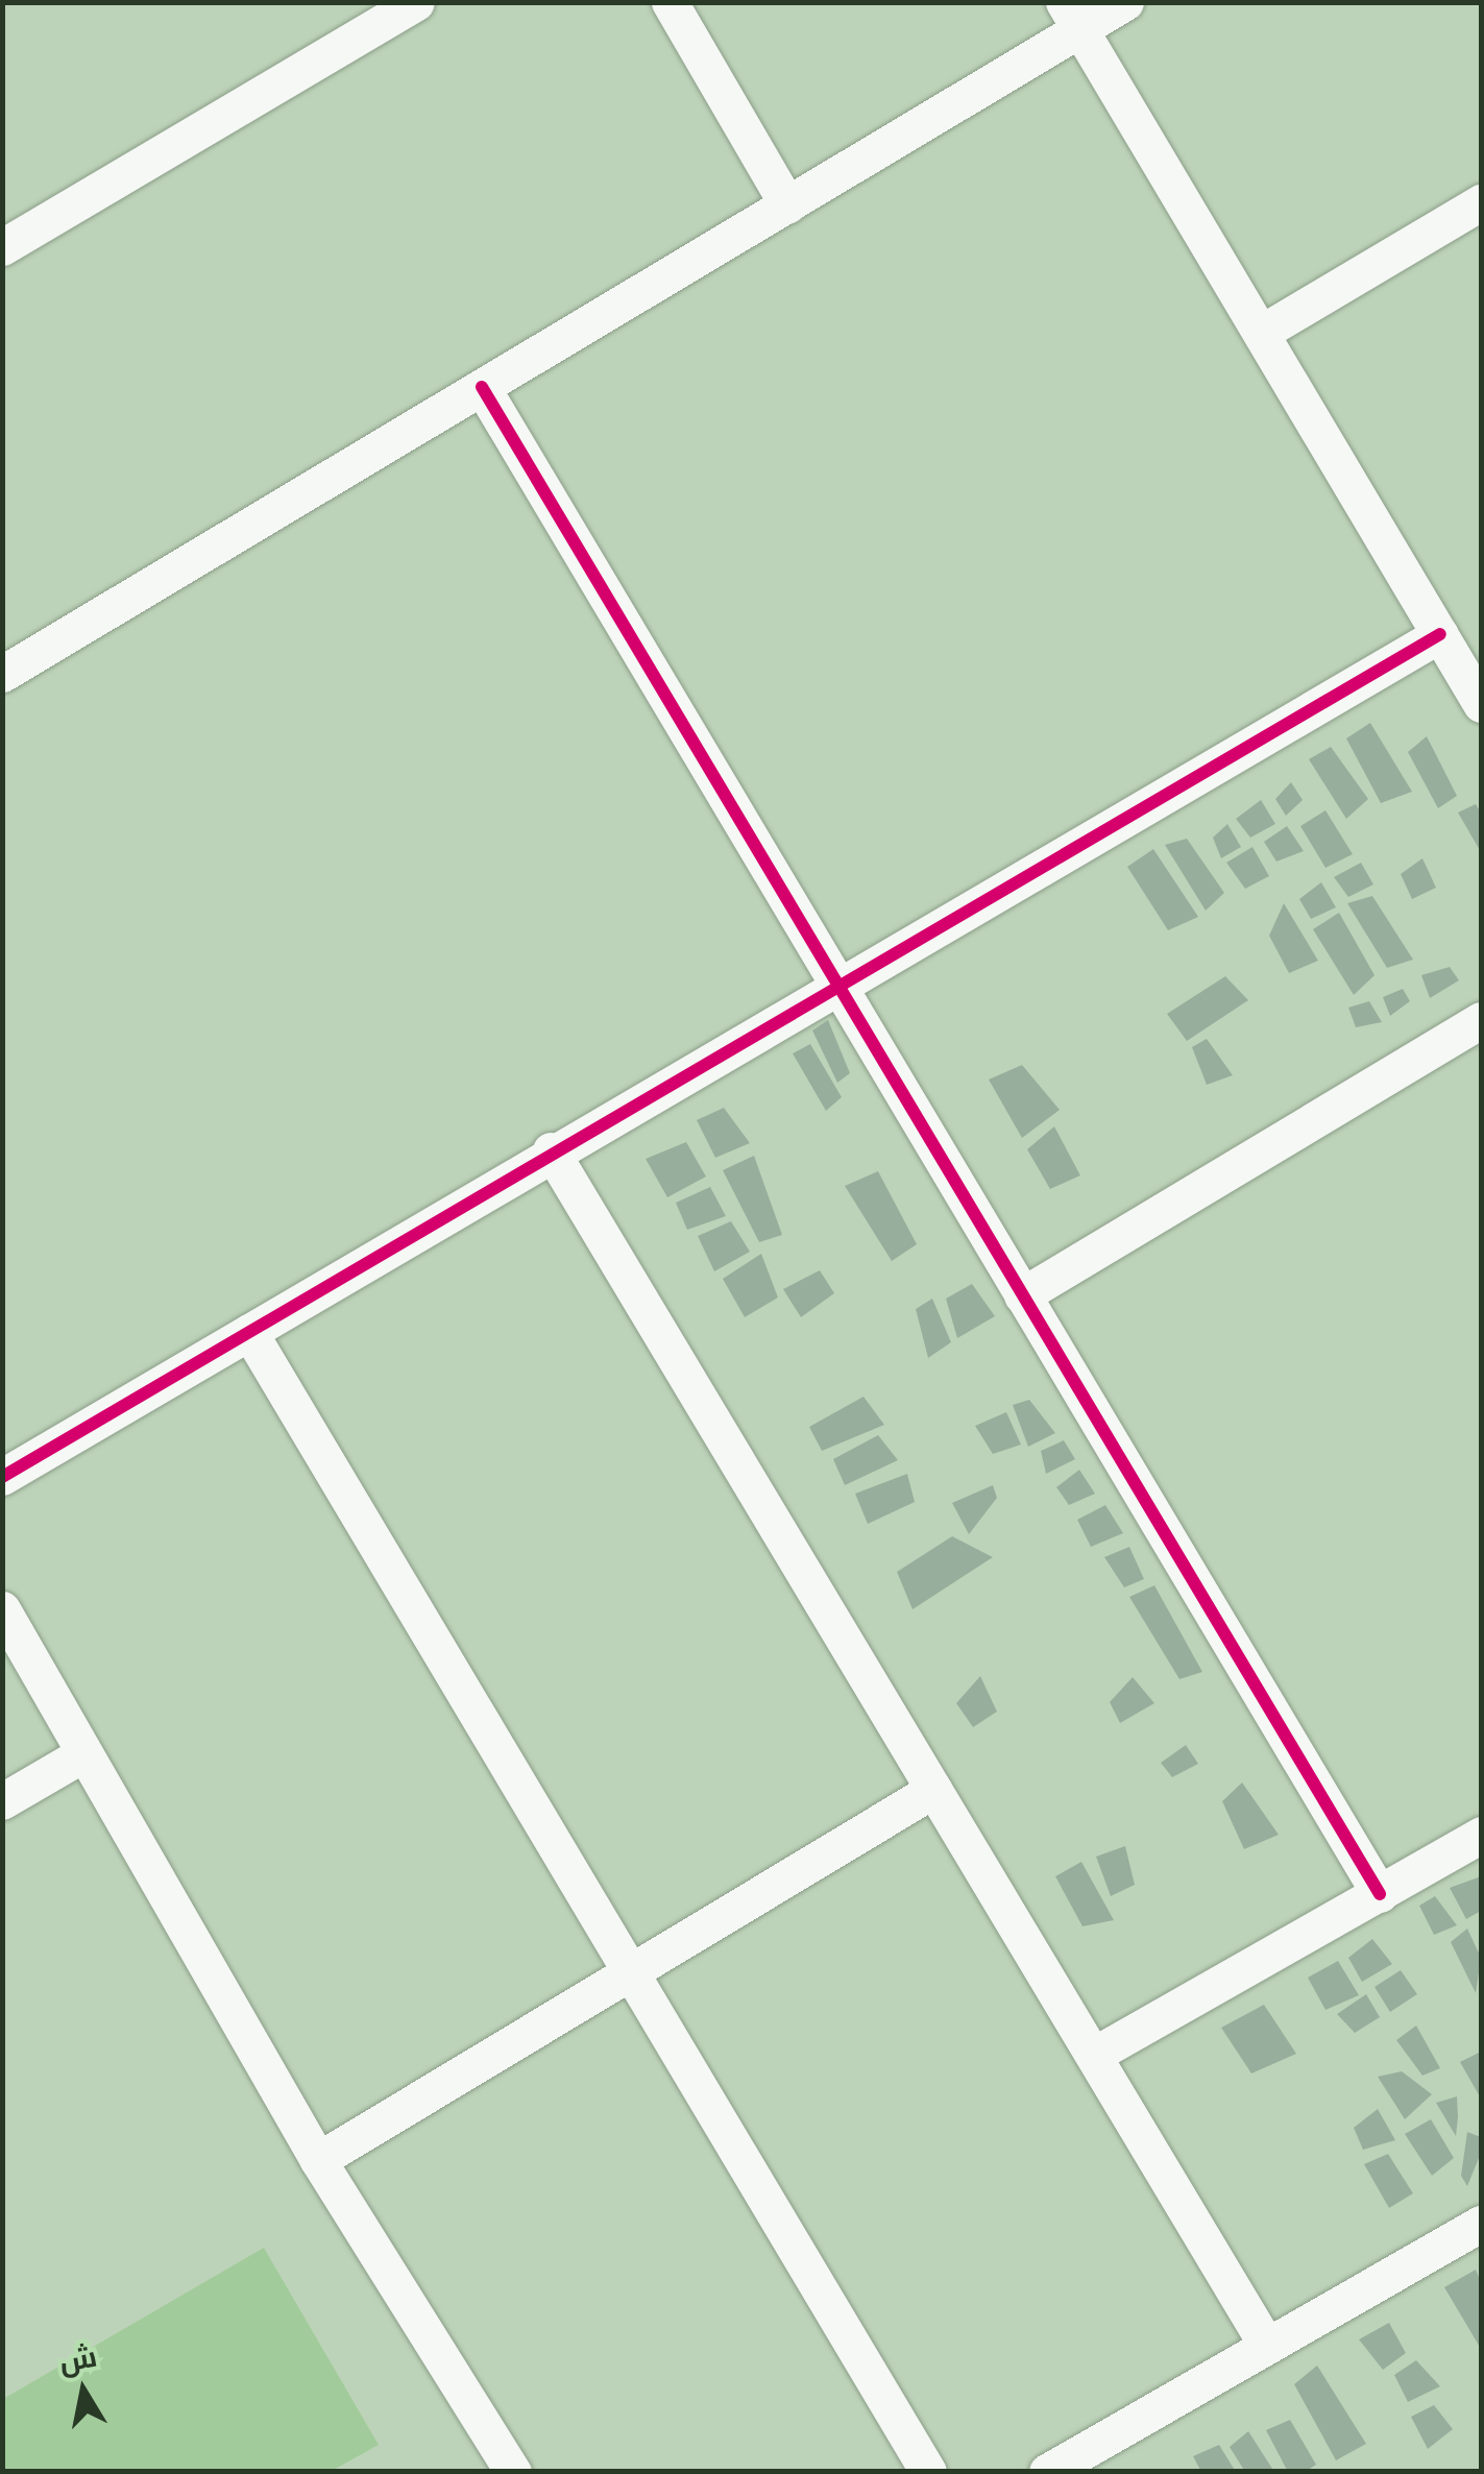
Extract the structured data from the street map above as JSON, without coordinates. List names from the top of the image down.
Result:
{
  "north": "top"
}
